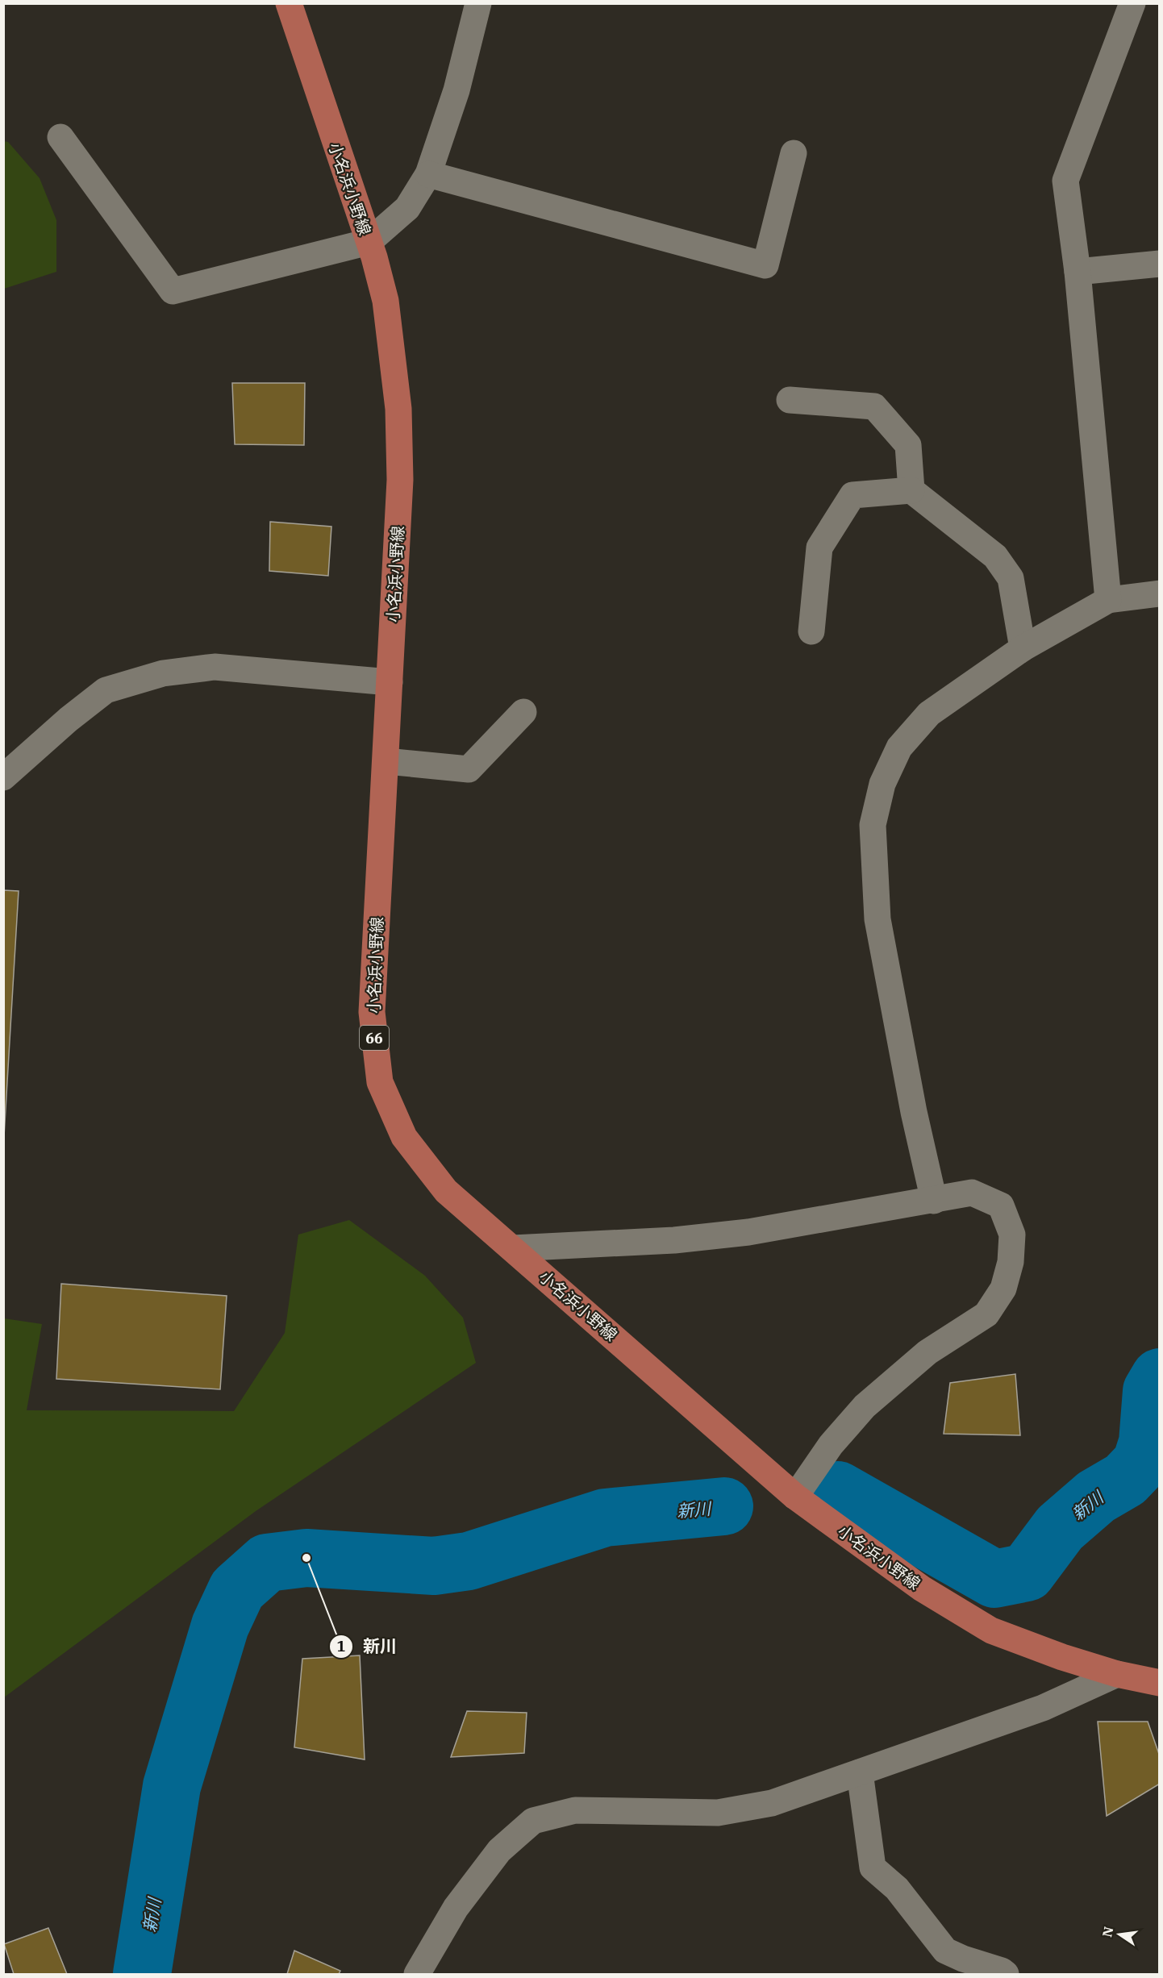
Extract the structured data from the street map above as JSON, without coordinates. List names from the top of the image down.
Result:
{
  "streets": {
    "main road": ["小名浜小野線", "66"]
  },
  "water": ["新川"],
  "places": ["新川"],
  "north": "left"
}
